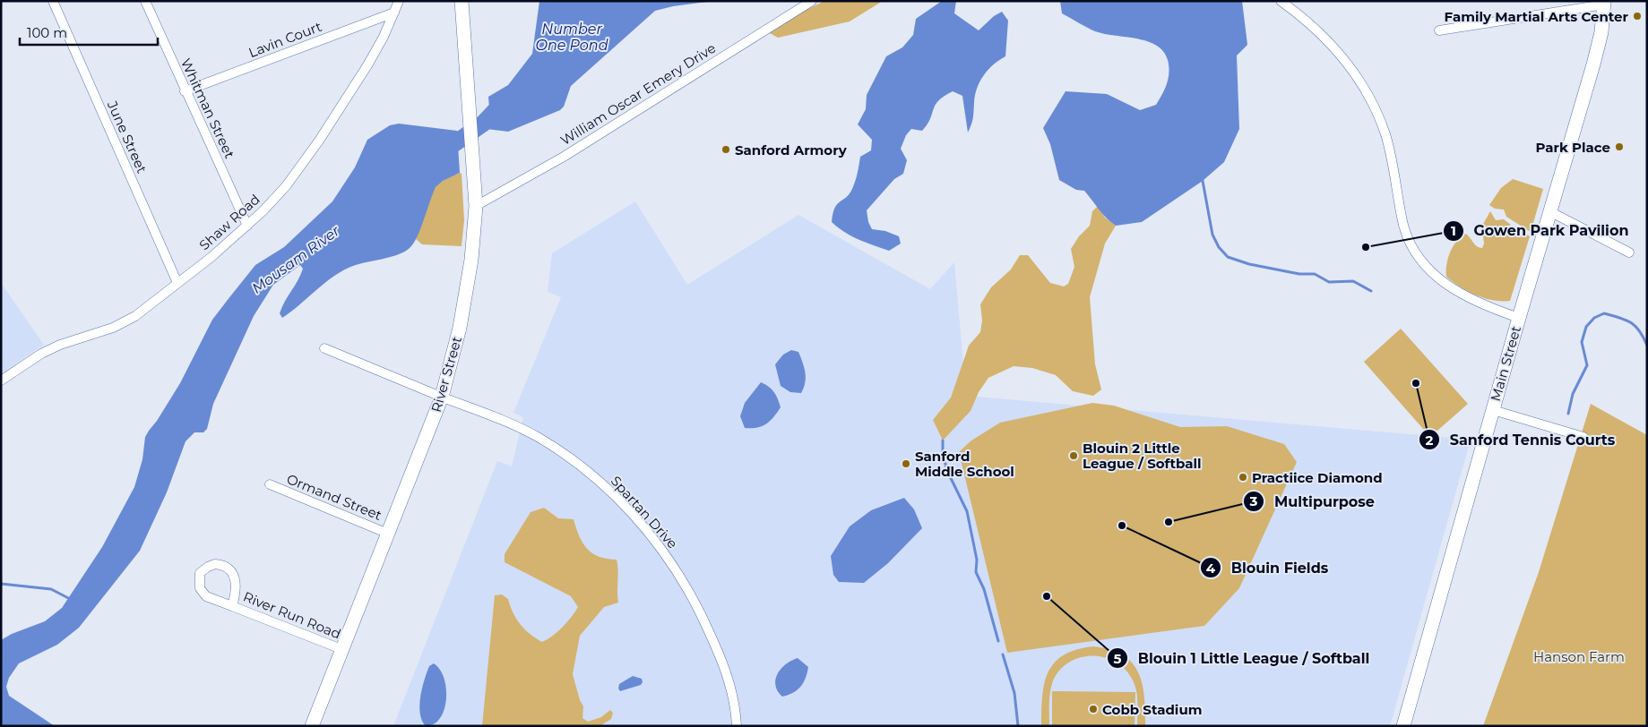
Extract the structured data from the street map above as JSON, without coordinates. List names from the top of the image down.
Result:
{
  "streets": {
    "street": [
      "Lavin Court",
      "William Oscar Emery Drive",
      "Whitman Street",
      "June Street",
      "Shaw Road",
      "Main Street",
      "River Street",
      "Ormand Street",
      "Spartan Drive",
      "River Run Road"
    ]
  },
  "crossings": [
    ["Lavin Court", "Whitman Street"],
    ["Lavin Court", "Shaw Road"],
    ["William Oscar Emery Drive", "River Street"],
    ["Whitman Street", "Shaw Road"],
    ["June Street", "Shaw Road"],
    ["River Street", "Ormand Street"],
    ["River Street", "Spartan Drive"],
    ["River Street", "River Run Road"]
  ],
  "water": ["Number One Pond", "Mousam River"],
  "parks": ["Hanson Farm"],
  "places": [
    "Family Martial Arts Center",
    "Park Place",
    "Sanford Armory",
    "Gowen Park Pavilion",
    "Sanford Tennis Courts",
    "Blouin 2 Little League / Softball",
    "Sanford Middle School",
    "Practiice Diamond",
    "Multipurpose",
    "Blouin Fields",
    "Blouin 1 Little League / Softball",
    "Cobb Stadium"
  ],
  "scale_bar": "100 m"
}
